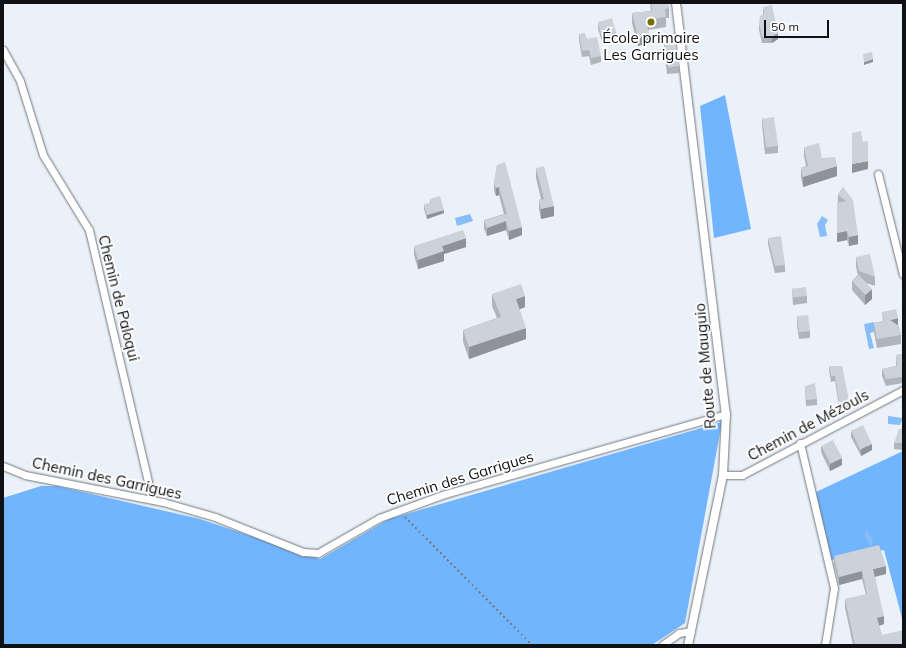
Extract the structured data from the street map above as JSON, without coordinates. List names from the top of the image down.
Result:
{
  "streets": {
    "street": [
      "Chemin de Paloqui",
      "Route de Mauguio",
      "Chemin de Mézouls",
      "Chemin des Garrigues"
    ]
  },
  "crossings": [
    ["Chemin de Paloqui", "Chemin des Garrigues"],
    ["Route de Mauguio", "Chemin de Mézouls"],
    ["Route de Mauguio", "Chemin des Garrigues"]
  ],
  "places": ["École primaire Les Garrigues"],
  "scale_bar": "50 m"
}
